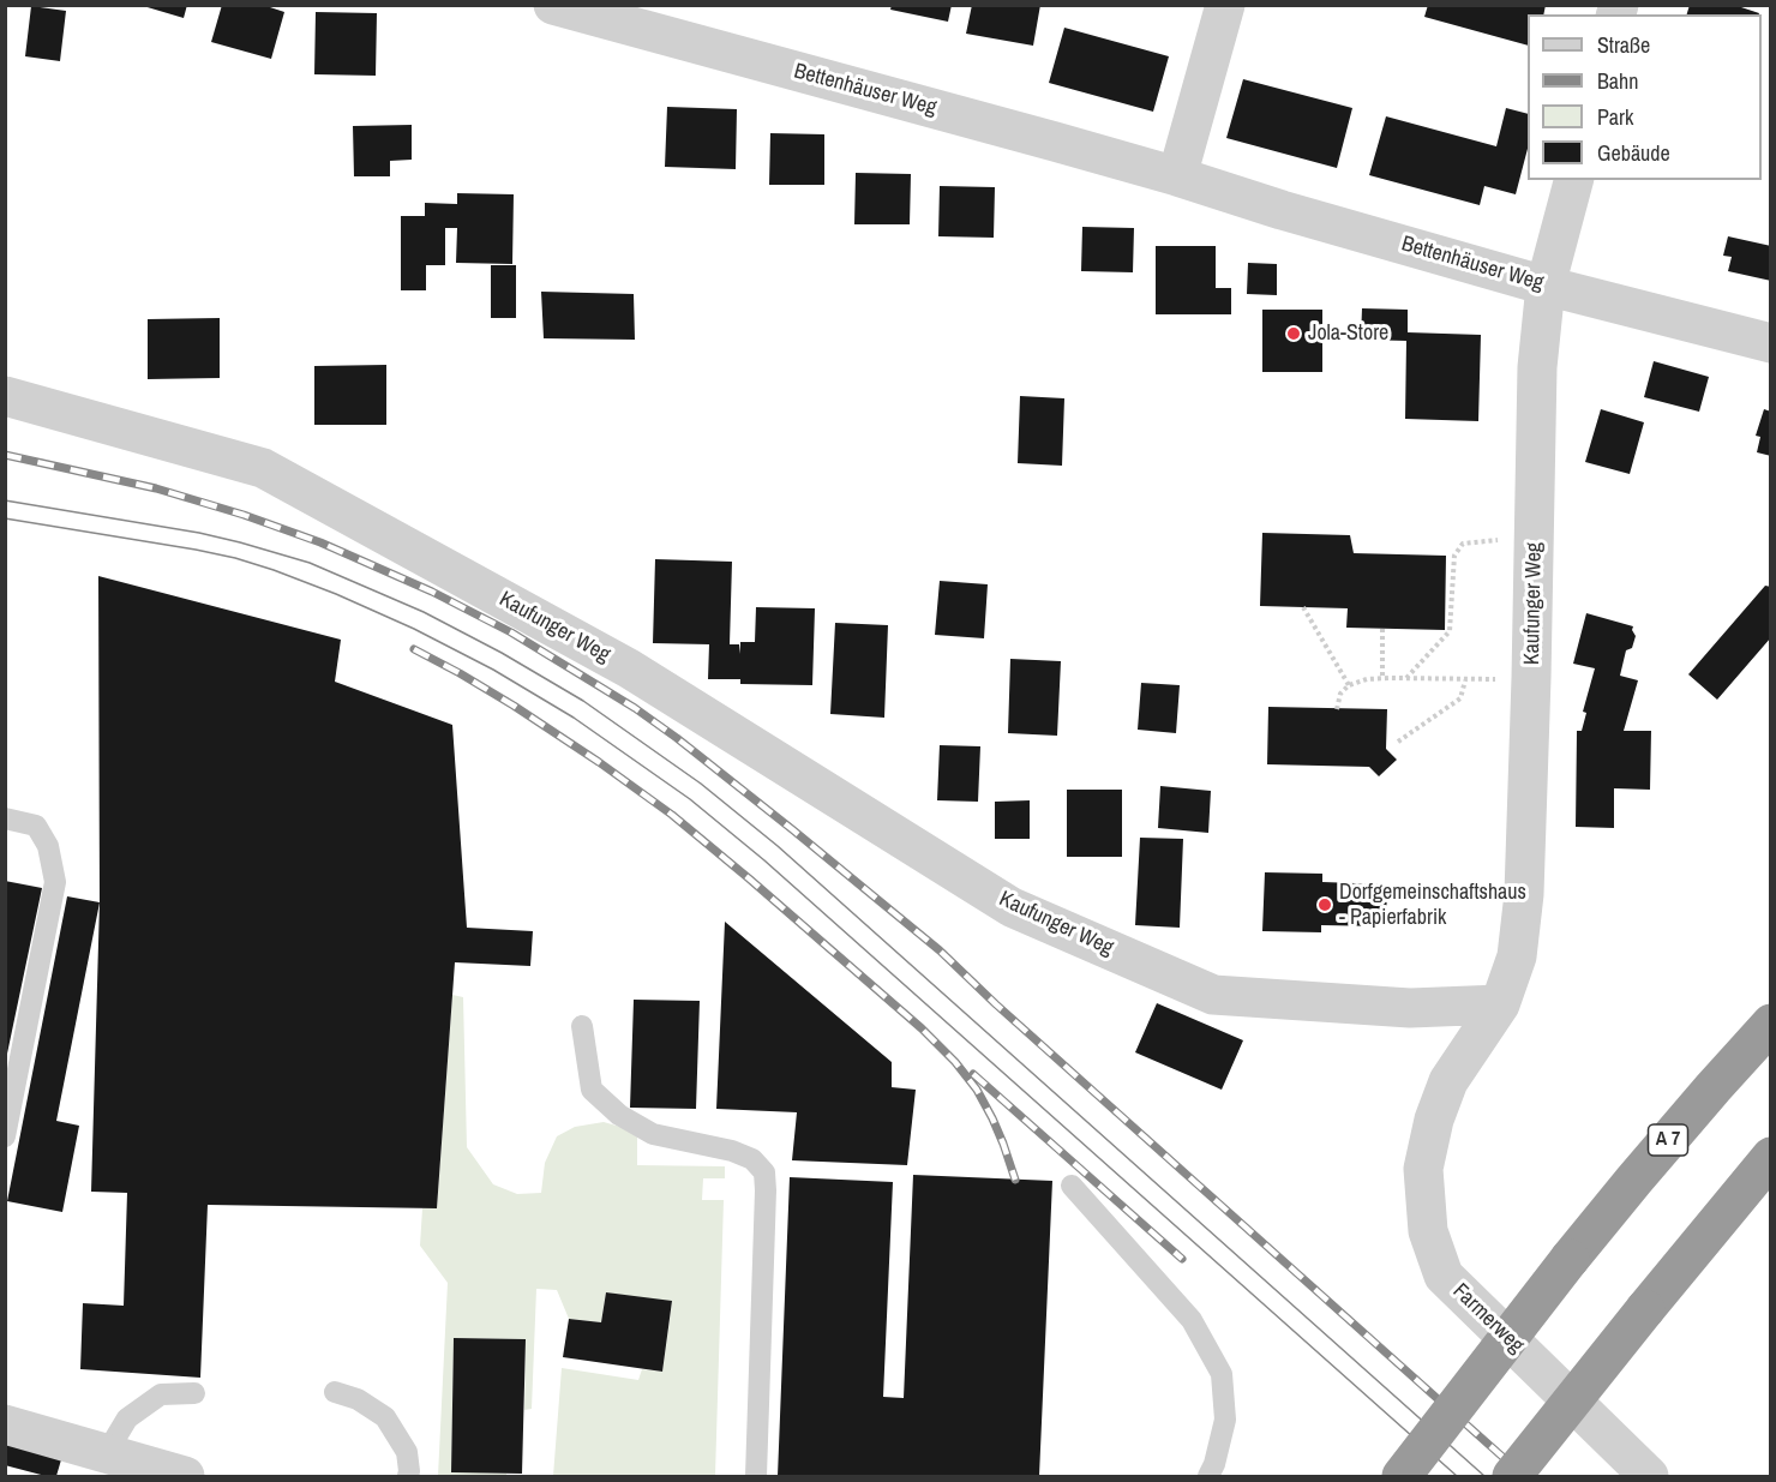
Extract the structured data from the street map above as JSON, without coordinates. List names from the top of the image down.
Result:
{
  "streets": {
    "highway": ["A 7"],
    "street": ["Bettenhäuser Weg", "Kaufunger Weg", "Farmerweg"]
  },
  "crossings": [
    ["Bettenhäuser Weg", "Kaufunger Weg"],
    ["Kaufunger Weg", "Farmerweg"]
  ],
  "places": ["Jola-Store", "Dorfgemeinschaftshaus - Papierfabrik"],
  "legend": [
    "Straße",
    "Bahn",
    "Park",
    "Gebäude"
  ]
}
